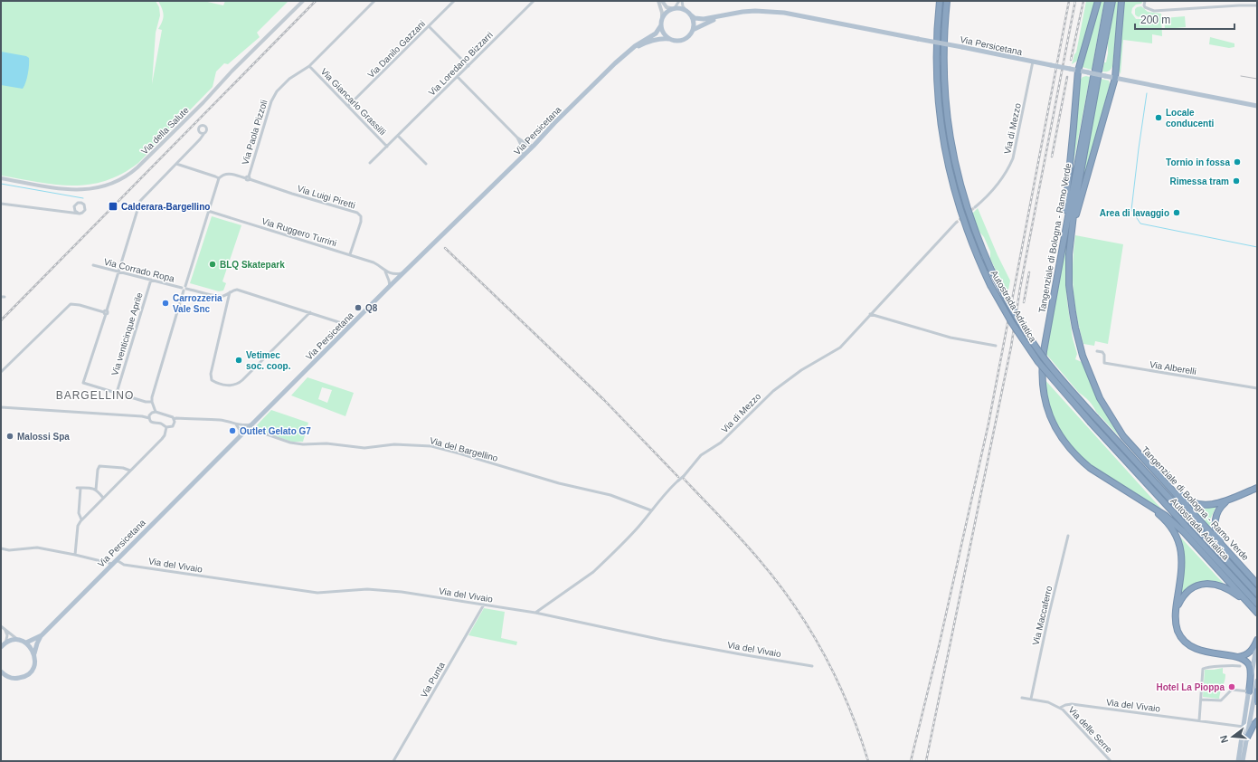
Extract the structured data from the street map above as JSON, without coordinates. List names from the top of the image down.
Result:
{
  "streets": {
    "highway": ["Tangenziale di Bologna - Ramo Verde", "Autostrada Adriatica"],
    "main road": ["Via Persicetana"],
    "street": [
      "Via Danilo Gazzani",
      "Via Loredano Bizzarri",
      "Via Giancarlo Grassilli",
      "Via di Mezzo",
      "Via della Salute",
      "Via Paola Pizzoli",
      "Via Luigi Piretti",
      "Via Ruggero Turrini",
      "Via Corrado Ropa",
      "Via venticinque Aprile",
      "Via Alberelli",
      "Via del Bargellino",
      "Via del Vivaio",
      "Via Maccaferro",
      "Via Punta",
      "Via delle Serre"
    ]
  },
  "crossings": [
    ["Via Persicetana", "Via di Mezzo"],
    ["Via Persicetana", "Via Ruggero Turrini"],
    ["Via Persicetana", "Via Corrado Ropa"],
    ["Via Persicetana", "Via del Bargellino"],
    ["Via Persicetana", "Via del Vivaio"],
    ["Via Danilo Gazzani", "Via Giancarlo Grassilli"],
    ["Via Loredano Bizzarri", "Via Giancarlo Grassilli"],
    ["Via Giancarlo Grassilli", "Via Paola Pizzoli"],
    ["Via di Mezzo", "Via del Bargellino"],
    ["Via di Mezzo", "Via del Vivaio"],
    ["Via Paola Pizzoli", "Via Luigi Piretti"],
    ["Via Luigi Piretti", "Via Ruggero Turrini"],
    ["Via Corrado Ropa", "Via venticinque Aprile"],
    ["Via del Vivaio", "Via Punta"],
    ["Via del Vivaio", "Via delle Serre"]
  ],
  "districts": ["BARGELLINO"],
  "places": {
    "other": [
      "Locale conducenti",
      "Tornio in fossa",
      "Rimessa tram",
      "Area di lavaggio",
      "BLQ Skatepark",
      "Carrozzeria Vale Snc",
      "Q8",
      "Vetimec soc. coop.",
      "Outlet Gelato G7",
      "Malossi Spa",
      "Hotel La Pioppa"
    ],
    "transit": ["Calderara-Bargellino"]
  },
  "scale_bar": "200 m",
  "north": "left"
}
